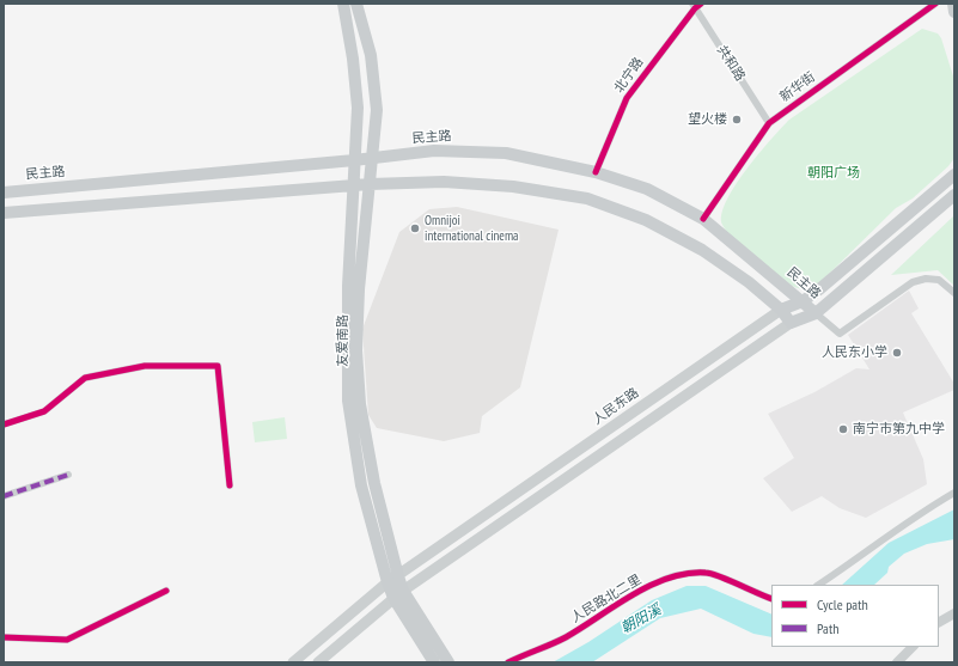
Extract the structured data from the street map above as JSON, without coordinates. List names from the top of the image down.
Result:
{
  "streets": {
    "main road": ["民主路", "友爱南路", "人民东路"],
    "street": [
      "共和路",
      "北宁路",
      "新华街",
      "人民路北二里"
    ]
  },
  "crossings": [
    ["共和路", "北宁路"],
    ["共和路", "新华街"],
    ["北宁路", "民主路"],
    ["新华街", "民主路"],
    ["民主路", "友爱南路"],
    ["民主路", "人民东路"],
    ["友爱南路", "人民东路"]
  ],
  "water": ["朝阳溪"],
  "parks": ["朝阳广场"],
  "places": [
    "望火楼",
    "Omnijoi international cinema",
    "人民东小学",
    "南宁市第九中学"
  ],
  "legend": ["Cycle path", "Path"]
}
